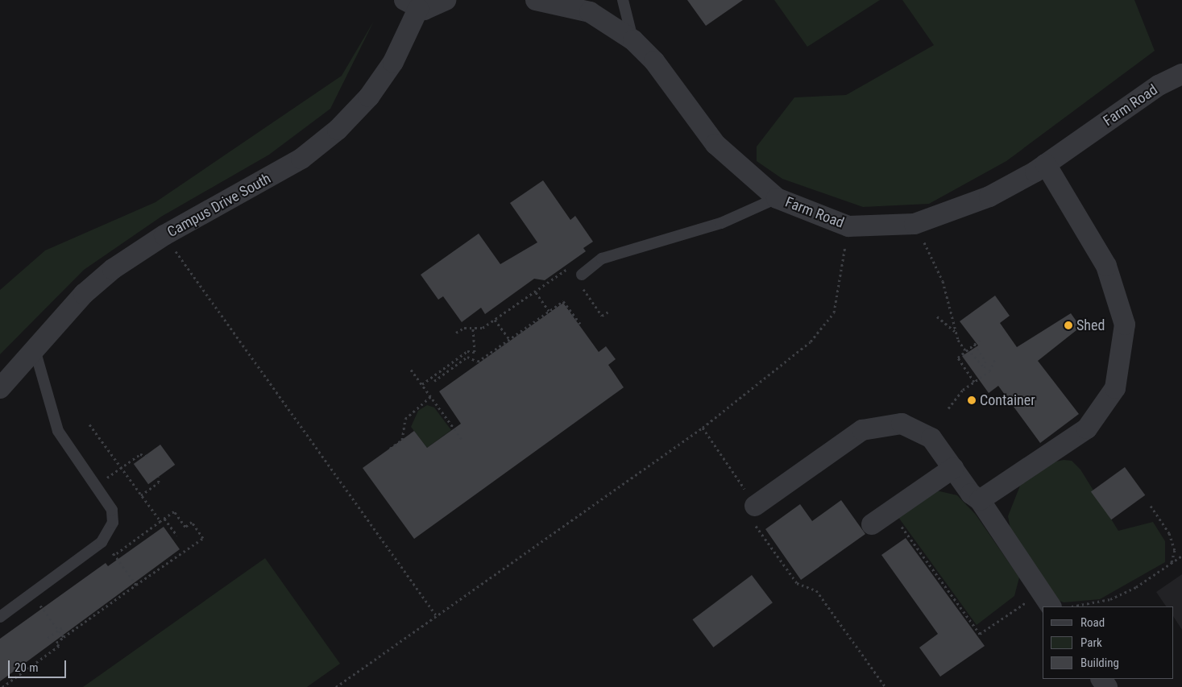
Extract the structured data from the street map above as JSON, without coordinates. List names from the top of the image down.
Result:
{
  "streets": {
    "street": ["Farm Road", "Campus Drive South"]
  },
  "places": ["Shed", "Container"],
  "legend": ["Road", "Park", "Building"],
  "scale_bar": "20 m"
}
